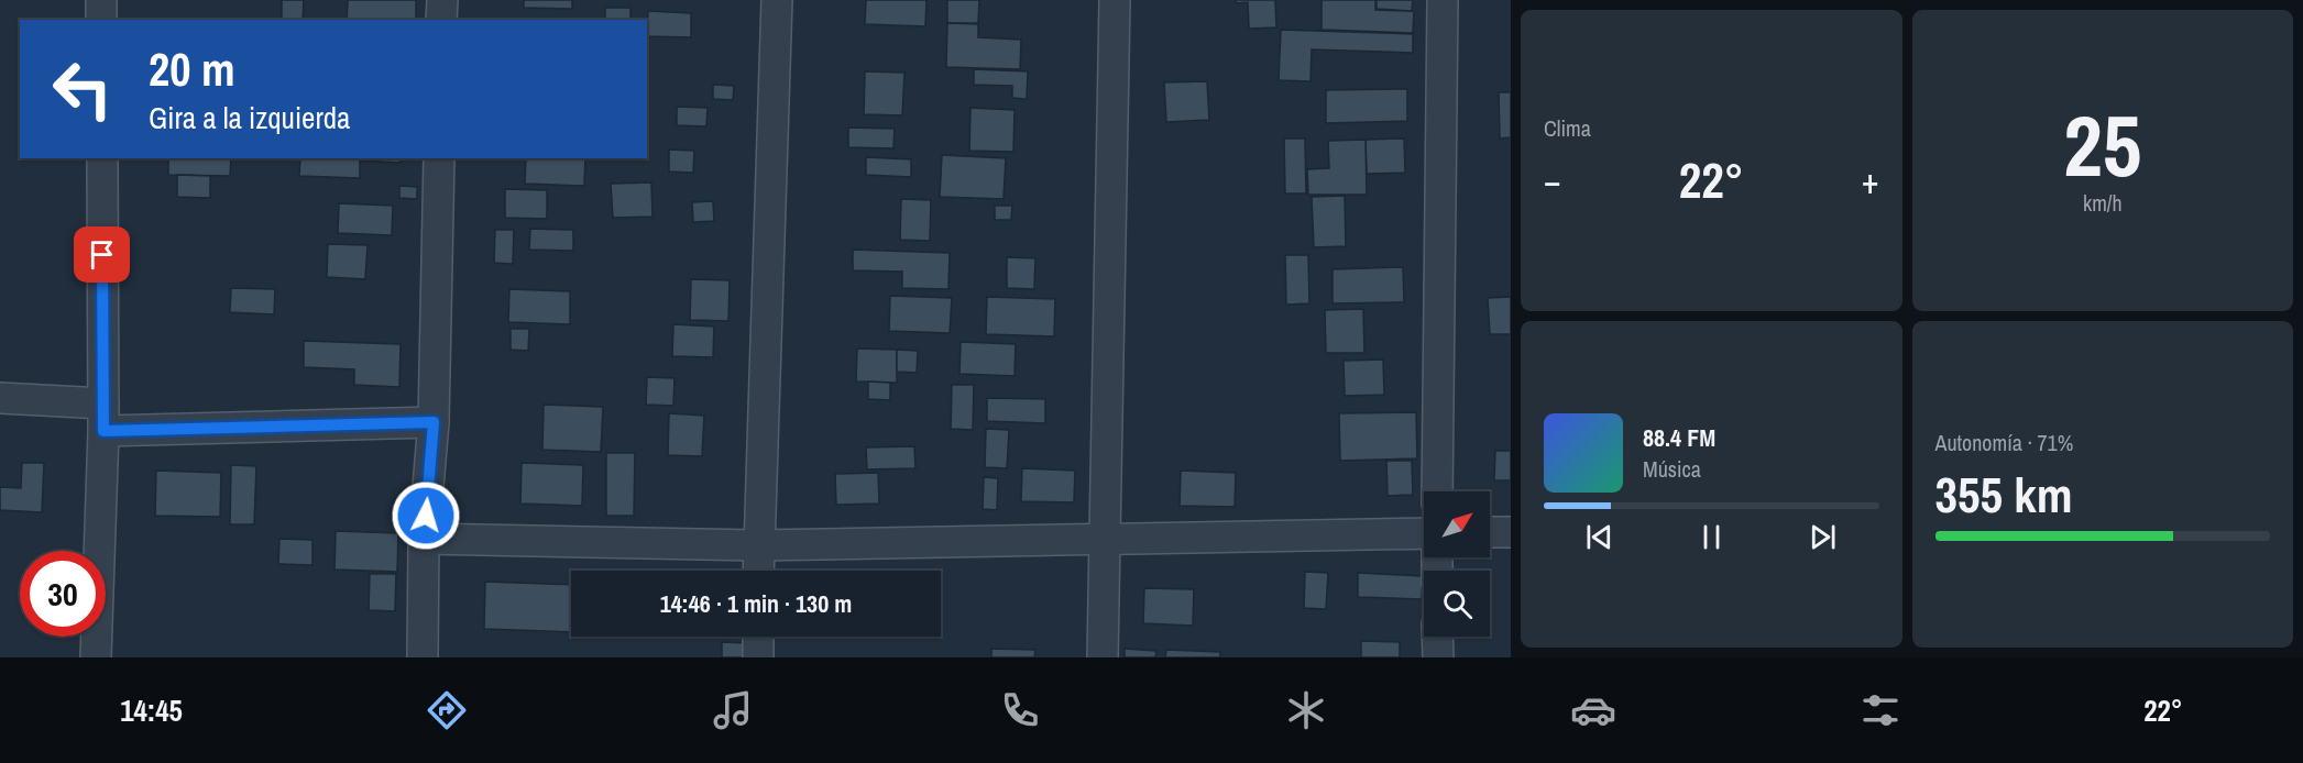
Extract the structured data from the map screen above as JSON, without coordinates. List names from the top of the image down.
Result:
{
  "north": "top right",
  "page": {
    "tile": [
      "Clima",
      ["25", "km/h"],
      ["Autonomía · 71%", "355 km"]
    ],
    "turn": ["20 m", "Gira a la izquierda"],
    "heat": ["−", "22°", "+"],
    "song": ["88.4 FM", "Música"],
    "limit": "30",
    "trip": "14:46 · 1 min · 130 m",
    "tabs": ["14:45", "22°"]
  }
}
